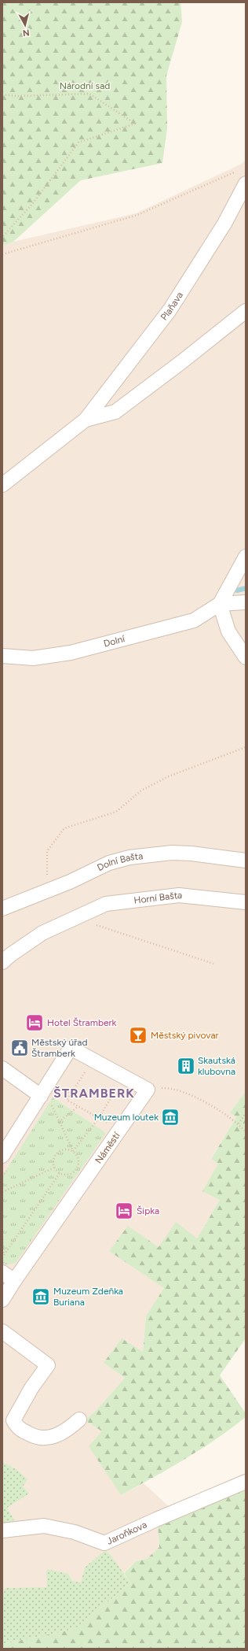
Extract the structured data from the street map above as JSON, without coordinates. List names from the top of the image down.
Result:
{
  "streets": {
    "street": [
      "Plaňava",
      "Dolní",
      "Dolní Bašta",
      "Horní Bašta",
      "Náměstí",
      "Jaroňkova"
    ]
  },
  "districts": ["ŠTRAMBERK"],
  "parks": ["Národní sad"],
  "places": {
    "hotel": ["Hotel Štramberk", "Šipka"],
    "bar": ["Městský pivovar"],
    "public building": ["Městský úřad Štramberk"],
    "building": ["Skautská klubovna"],
    "museum": ["Muzeum loutek", "Muzeum Zdeňka Buriana"]
  },
  "north": "bottom"
}
